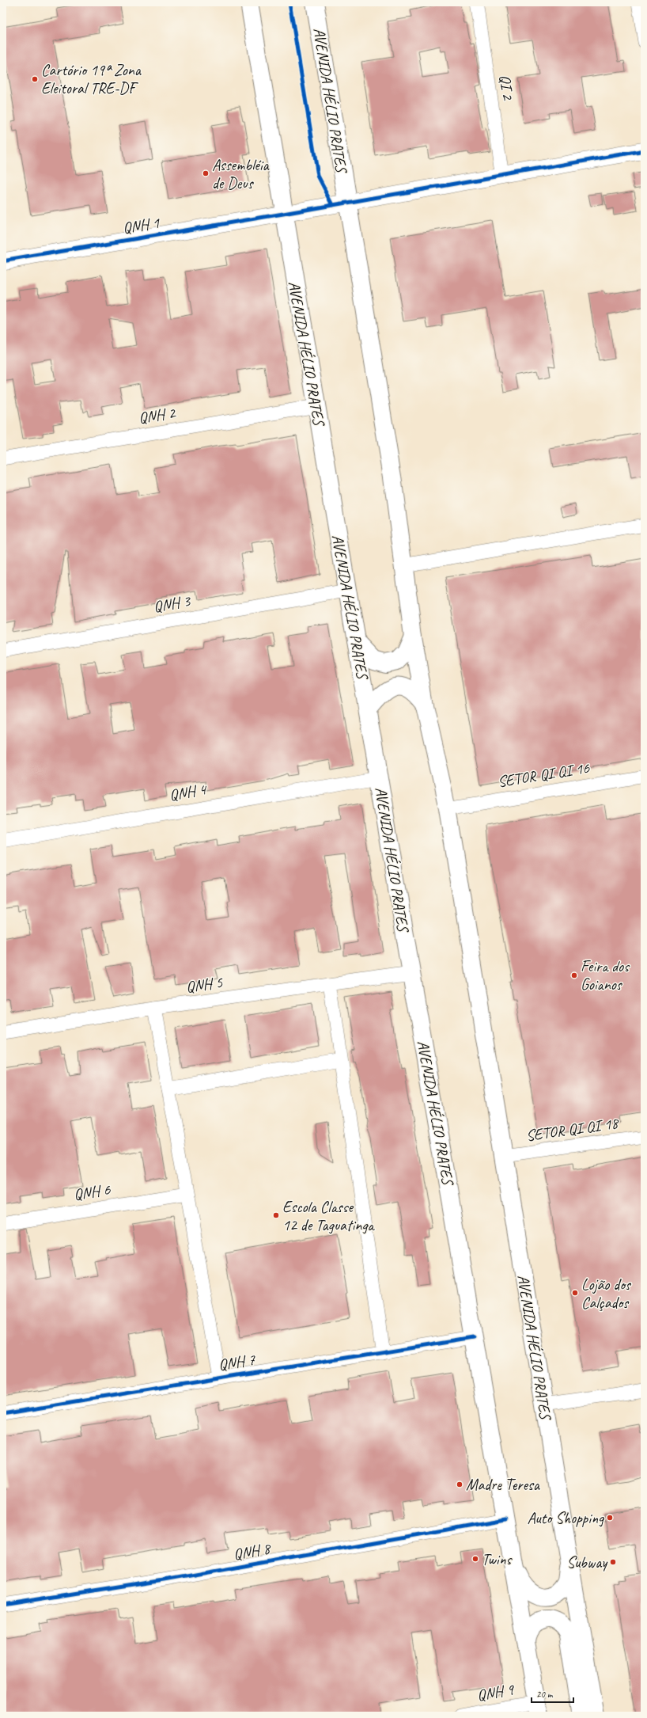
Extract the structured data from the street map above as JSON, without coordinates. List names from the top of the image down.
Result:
{
  "streets": {
    "main road": ["AVENIDA HÉLIO PRATES"],
    "street": [
      "QI 2",
      "QNH 1",
      "QNH 2",
      "QNH 3",
      "SETOR QI QI 16",
      "QNH 4",
      "QNH 5",
      "SETOR QI QI 18",
      "QNH 6",
      "QNH 7",
      "QNH 8",
      "QNH 9"
    ]
  },
  "crossings": [
    ["QI 2", "QNH 1"],
    ["AVENIDA HÉLIO PRATES", "QNH 1"],
    ["AVENIDA HÉLIO PRATES", "QNH 2"],
    ["AVENIDA HÉLIO PRATES", "QNH 3"],
    ["AVENIDA HÉLIO PRATES", "SETOR QI QI 16"],
    ["AVENIDA HÉLIO PRATES", "QNH 4"],
    ["AVENIDA HÉLIO PRATES", "QNH 5"],
    ["AVENIDA HÉLIO PRATES", "SETOR QI QI 18"],
    ["AVENIDA HÉLIO PRATES", "QNH 7"],
    ["AVENIDA HÉLIO PRATES", "QNH 8"],
    ["AVENIDA HÉLIO PRATES", "QNH 9"]
  ],
  "places": [
    "Cartório 19ª Zona Eleitoral TRE-DF",
    "Assembléia de Deus",
    "Feira dos Goianos",
    "Escola Classe 12 de Taguatinga",
    "Lojão dos Calçados",
    "Madre Teresa",
    "Auto Shopping",
    "Twins",
    "Subway"
  ],
  "scale_bar": "20 m"
}
